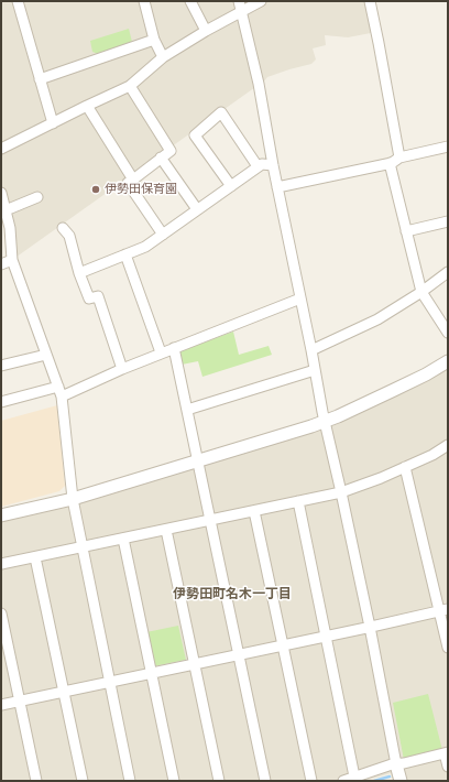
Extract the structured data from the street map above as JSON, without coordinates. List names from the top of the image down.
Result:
{
  "districts": ["伊勢田町名木一丁目"],
  "places": ["伊勢田保育園"]
}
